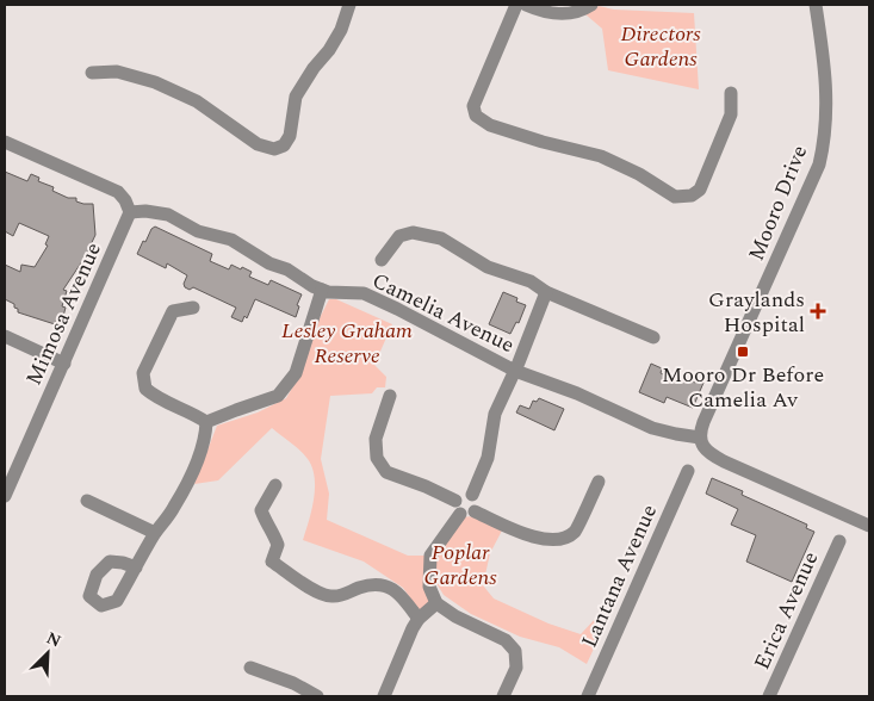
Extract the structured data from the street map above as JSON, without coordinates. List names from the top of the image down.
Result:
{
  "streets": {
    "street": [
      "Mooro Drive",
      "Camelia Avenue",
      "Mimosa Avenue",
      "Lantana Avenue",
      "Erica Avenue"
    ]
  },
  "crossings": [
    ["Mooro Drive", "Camelia Avenue"],
    ["Camelia Avenue", "Mimosa Avenue"]
  ],
  "parks": ["Directors Gardens", "Lesley Graham Reserve", "Poplar Gardens"],
  "places": {
    "health": ["Graylands Hospital"],
    "transit": ["Mooro Dr Before Camelia Av"]
  },
  "north": "top right"
}
